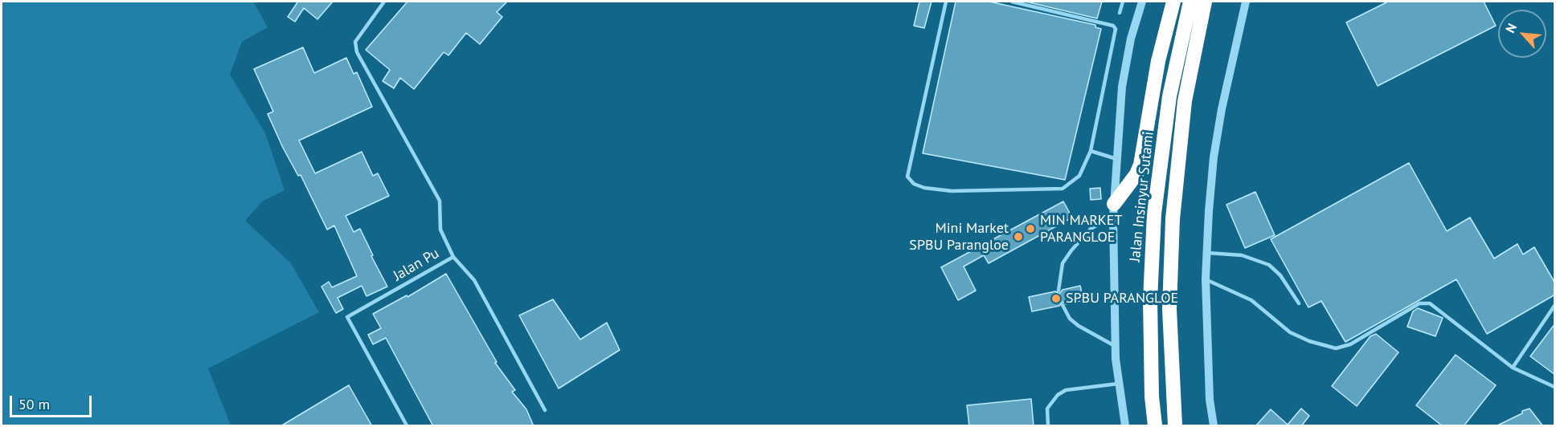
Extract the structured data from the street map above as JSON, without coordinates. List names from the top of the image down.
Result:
{
  "streets": {
    "highway": ["Jalan Insinyur Sutami"],
    "lane": ["Jalan Pu"]
  },
  "places": ["MIN MARKET PARANGLOE", "Mini Market SPBU Parangloe", "SPBU PARANGLOE"],
  "scale_bar": "50 m",
  "north": "top left"
}
